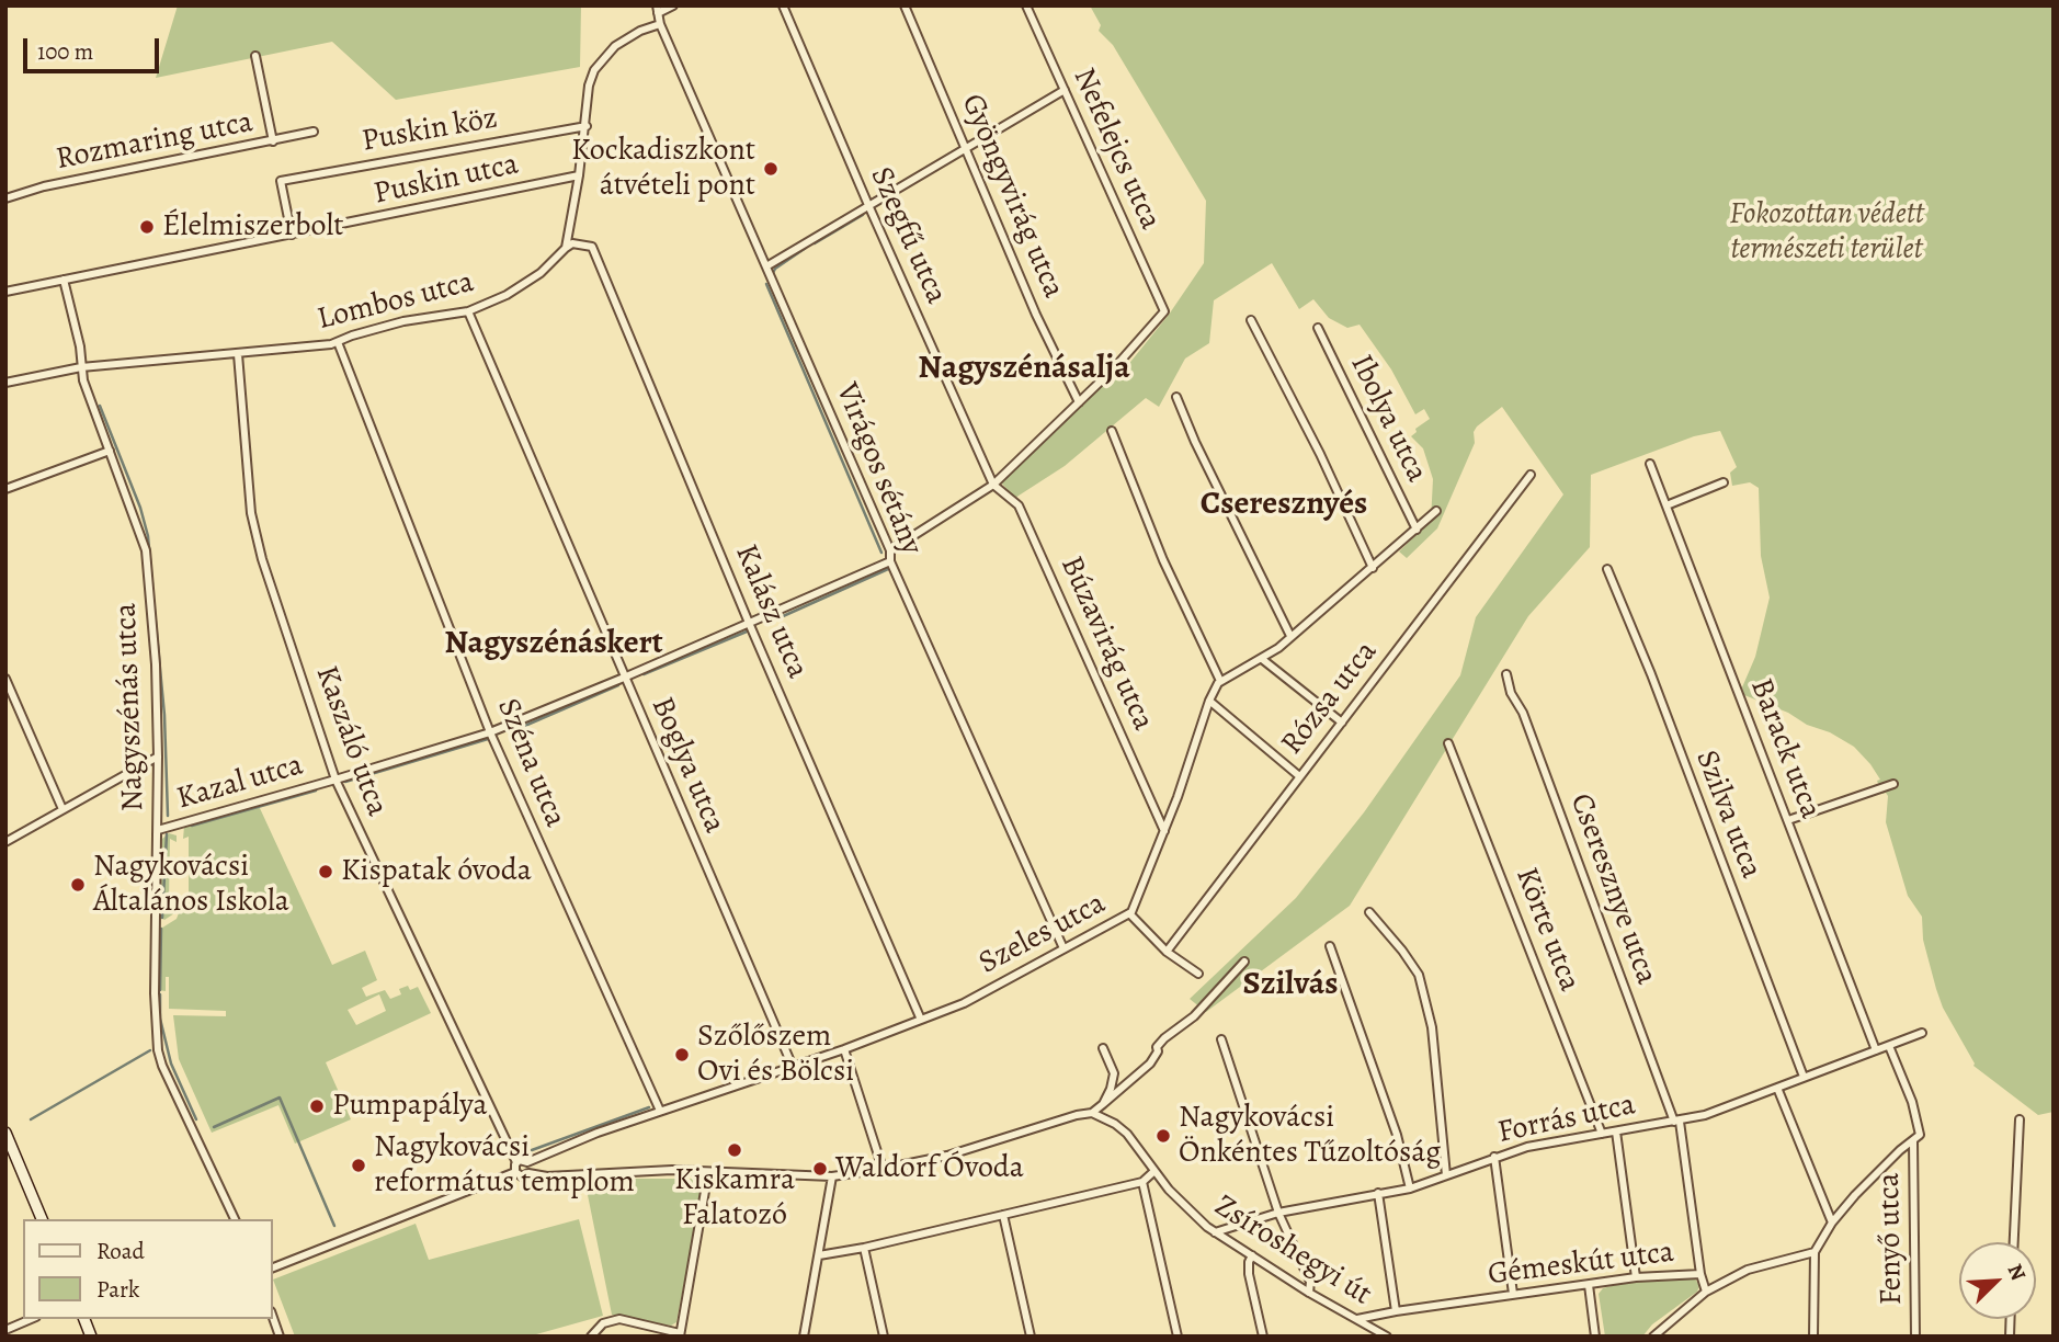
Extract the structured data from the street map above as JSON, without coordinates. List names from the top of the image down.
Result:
{
  "streets": {
    "street": [
      "Puskin köz",
      "Rozmaring utca",
      "Nefelejcs utca",
      "Puskin utca",
      "Gyöngyvirág utca",
      "Szegfű utca",
      "Lombos utca",
      "Ibolya utca",
      "Virágos sétány",
      "Kalász utca",
      "Búzavirág utca",
      "Rózsa utca",
      "Nagyszénás utca",
      "Kaszáló utca",
      "Barack utca",
      "Széna utca",
      "Boglya utca",
      "Kazal utca",
      "Szilva utca",
      "Cseresznye utca",
      "Körte utca",
      "Szeles utca",
      "Forrás utca",
      "Fenyő utca",
      "Zsíroshegyi út",
      "Gémeskút utca"
    ]
  },
  "crossings": [
    ["Puskin köz", "Puskin utca"],
    ["Nefelejcs utca", "Gyöngyvirág utca"],
    ["Puskin utca", "Nagyszénás utca"],
    ["Szegfű utca", "Búzavirág utca"],
    ["Lombos utca", "Kalász utca"],
    ["Lombos utca", "Nagyszénás utca"],
    ["Lombos utca", "Kaszáló utca"],
    ["Lombos utca", "Széna utca"],
    ["Lombos utca", "Boglya utca"],
    ["Virágos sétány", "Kazal utca"],
    ["Virágos sétány", "Szeles utca"],
    ["Kalász utca", "Kazal utca"],
    ["Kalász utca", "Szeles utca"],
    ["Búzavirág utca", "Szeles utca"],
    ["Nagyszénás utca", "Kazal utca"],
    ["Kaszáló utca", "Kazal utca"],
    ["Kaszáló utca", "Szeles utca"],
    ["Barack utca", "Forrás utca"],
    ["Széna utca", "Kazal utca"],
    ["Széna utca", "Szeles utca"],
    ["Boglya utca", "Kazal utca"],
    ["Boglya utca", "Szeles utca"],
    ["Szilva utca", "Forrás utca"],
    ["Cseresznye utca", "Forrás utca"],
    ["Cseresznye utca", "Gémeskút utca"],
    ["Körte utca", "Forrás utca"],
    ["Forrás utca", "Zsíroshegyi út"],
    ["Zsíroshegyi út", "Gémeskút utca"]
  ],
  "districts": [
    "Nagyszénásalja",
    "Cseresznyés",
    "Nagyszénáskert",
    "Szilvás"
  ],
  "parks": ["Fokozottan védett természeti terület"],
  "places": [
    "Kockadiszkont átvételi pont",
    "Élelmiszerbolt",
    "Kispatak óvoda",
    "Nagykovácsi Általános Iskola",
    "Szőlőszem Ovi és Bölcsi",
    "Pumpapálya",
    "Nagykovácsi Önkéntes Tűzoltóság",
    "Kiskamra Falatozó",
    "Nagykovácsi református templom",
    "Waldorf Óvoda"
  ],
  "legend": ["Road", "Park"],
  "scale_bar": "100 m",
  "north": "top right"
}
